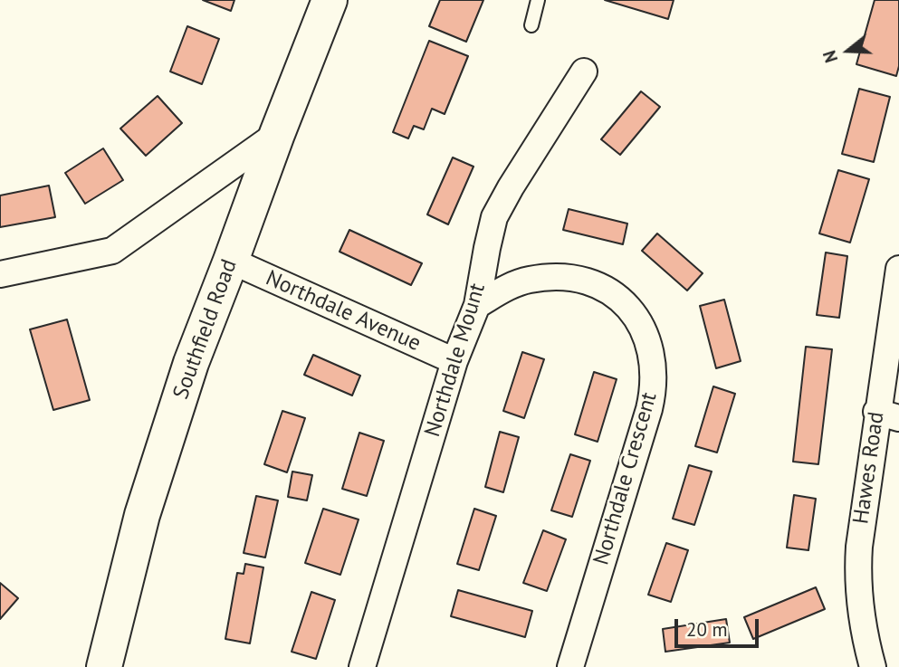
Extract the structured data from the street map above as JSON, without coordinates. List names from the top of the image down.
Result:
{
  "streets": {
    "main road": ["Southfield Road"],
    "street": [
      "Northdale Avenue",
      "Northdale Mount",
      "Hawes Road",
      "Northdale Crescent"
    ]
  },
  "crossings": [
    ["Northdale Avenue", "Southfield Road"],
    ["Northdale Avenue", "Northdale Mount"],
    ["Northdale Mount", "Northdale Crescent"]
  ],
  "scale_bar": "20 m",
  "north": "left"
}
